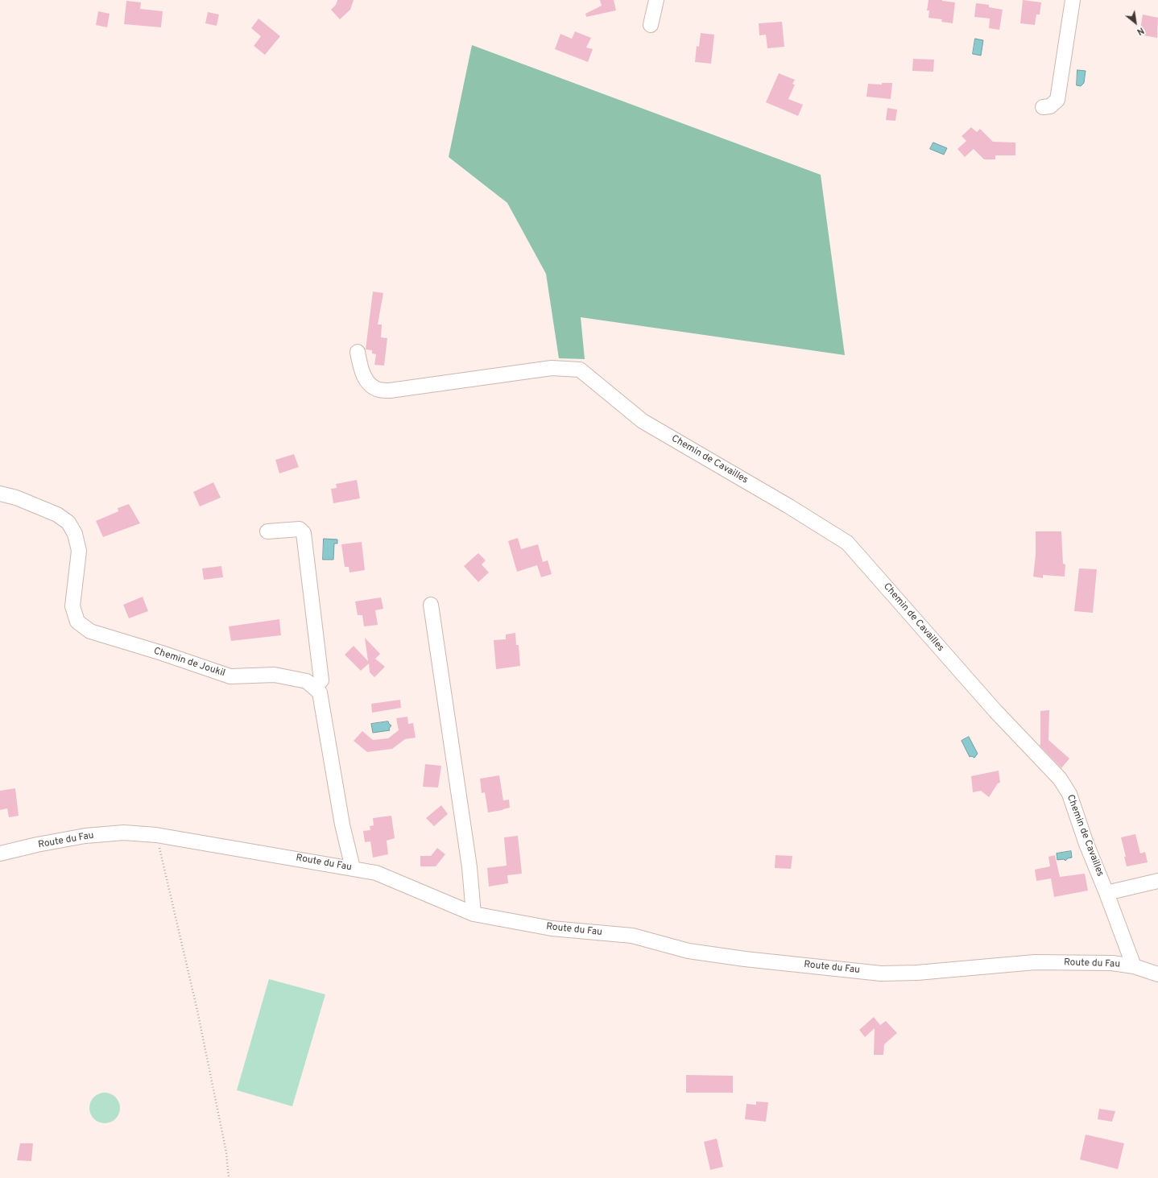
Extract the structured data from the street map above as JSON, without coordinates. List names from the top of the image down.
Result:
{
  "streets": {
    "street": ["Chemin de Cavailles", "Chemin de Joukil", "Route du Fau"]
  },
  "crossings": [
    ["Chemin de Cavailles", "Route du Fau"]
  ],
  "north": "bottom right"
}
